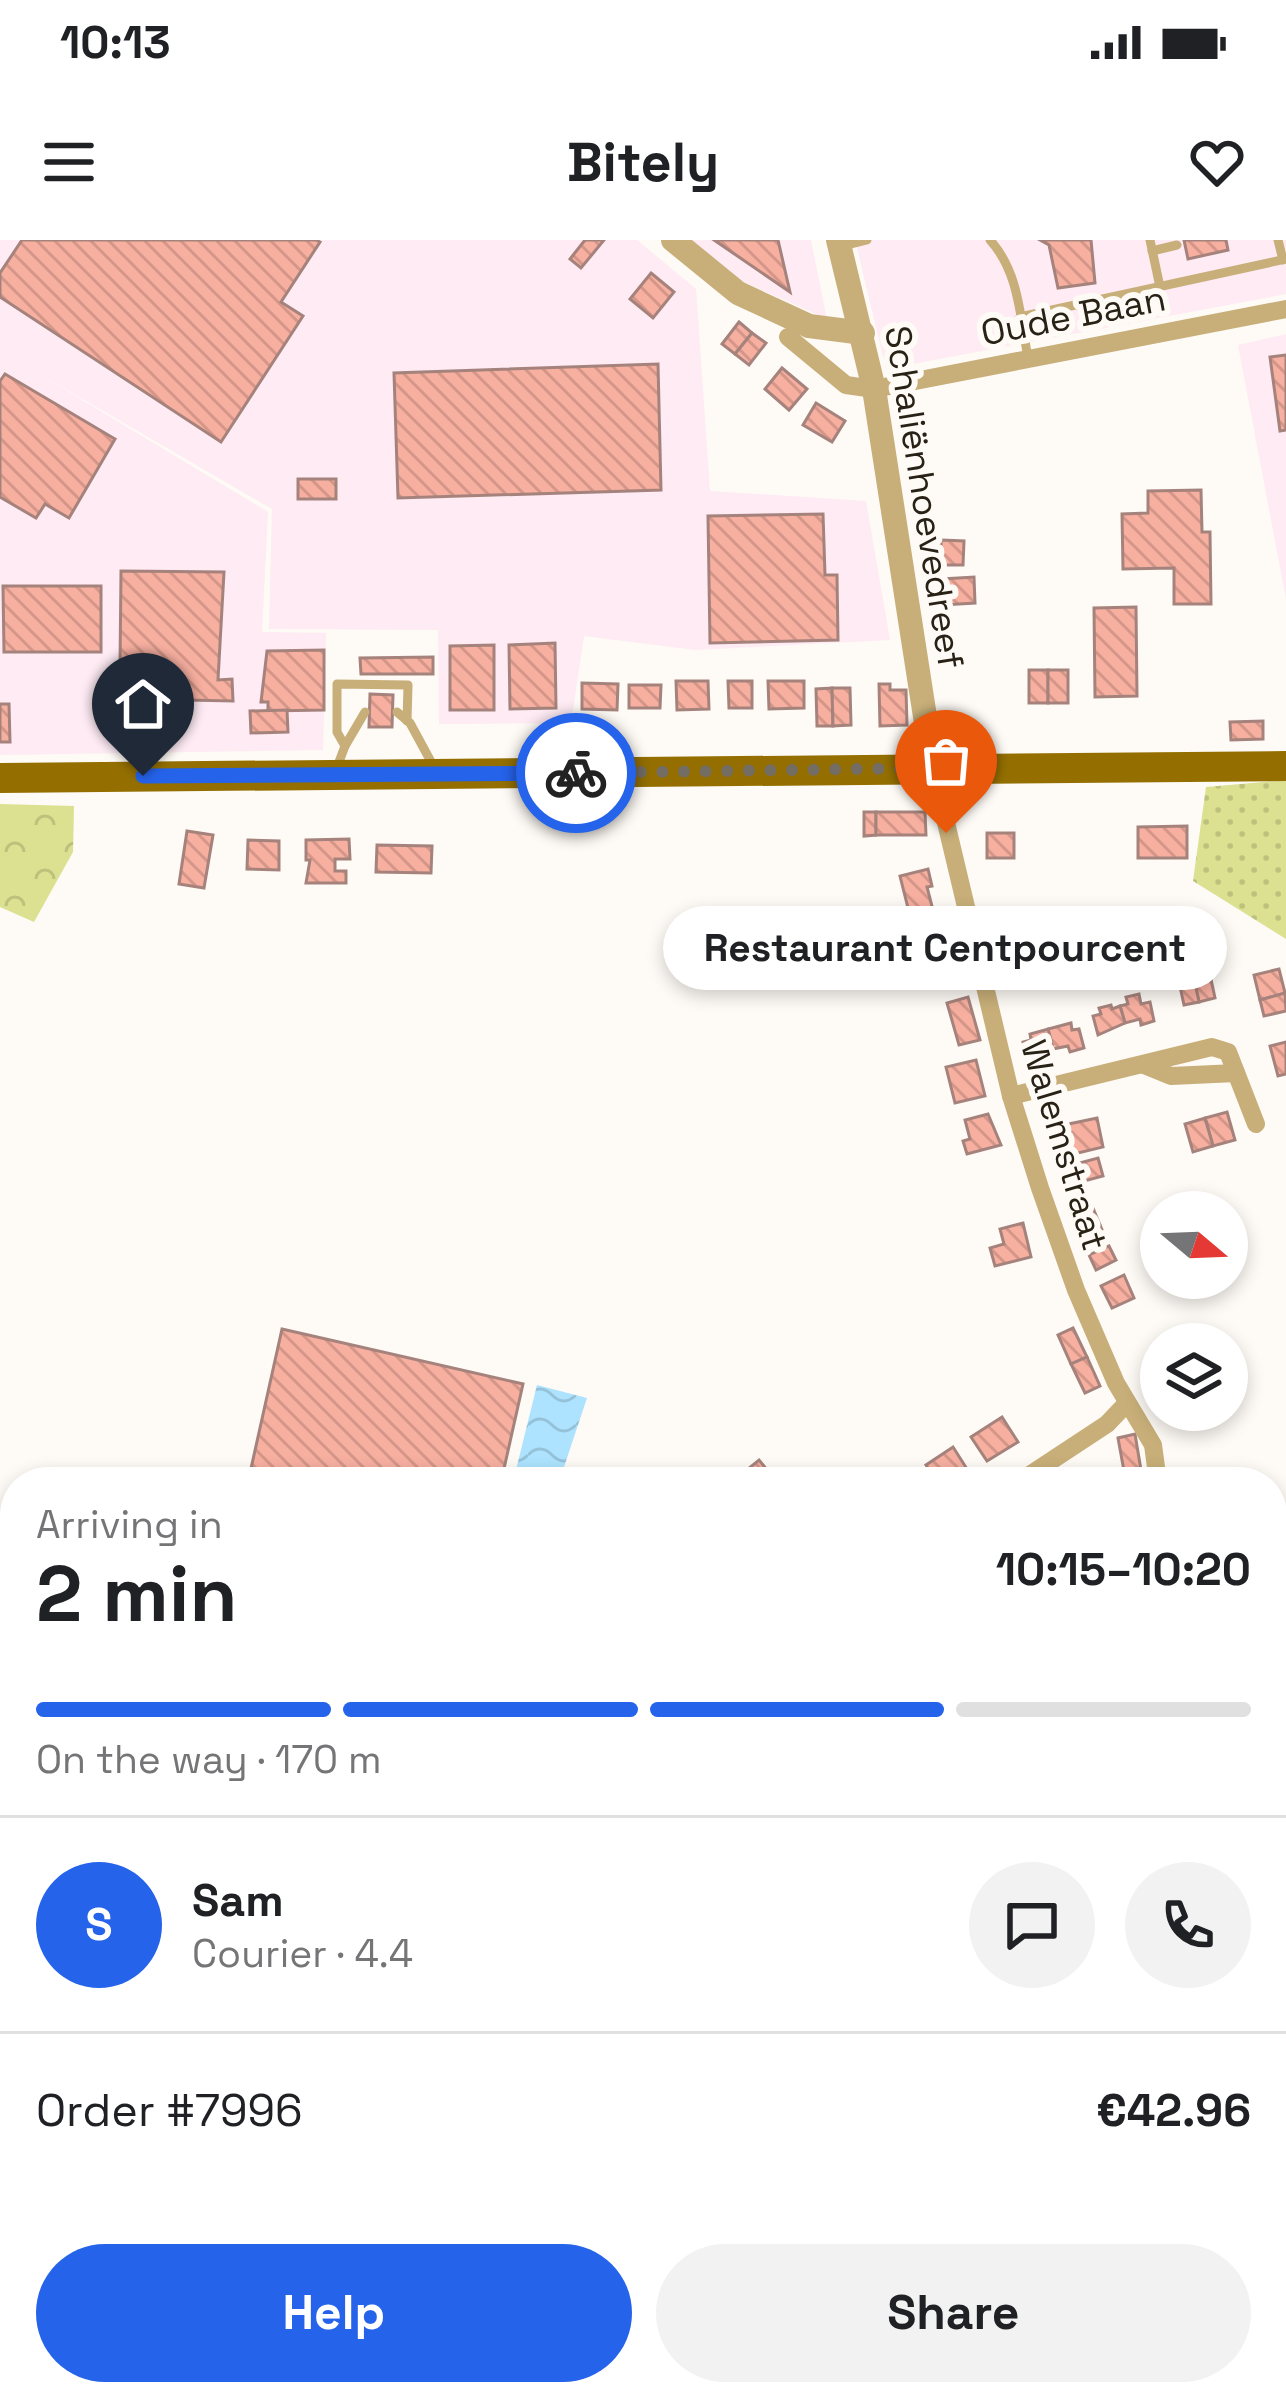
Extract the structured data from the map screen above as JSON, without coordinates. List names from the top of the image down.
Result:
{
  "streets": {
    "street": ["Oude Baan", "Schaliënhoevedreef", "Walemstraat"]
  },
  "crossings": [
    ["Oude Baan", "Schaliënhoevedreef"],
    ["Schaliënhoevedreef", "Walemstraat"]
  ],
  "places": ["Restaurant Centpourcent"],
  "north": "right",
  "page": {
    "status": "10:13",
    "header": "Bitely",
    "bubble": "Restaurant Centpourcent",
    "heading": ["2 min", "Arriving in", "10:15–10:20"],
    "panel": [
      "Sam",
      "Courier · 4.4",
      "Order #7996",
      "€42.96"
    ],
    "bar": "On the way · 170 m",
    "round": "S",
    "buttons": ["Help", "Share"]
  }
}
